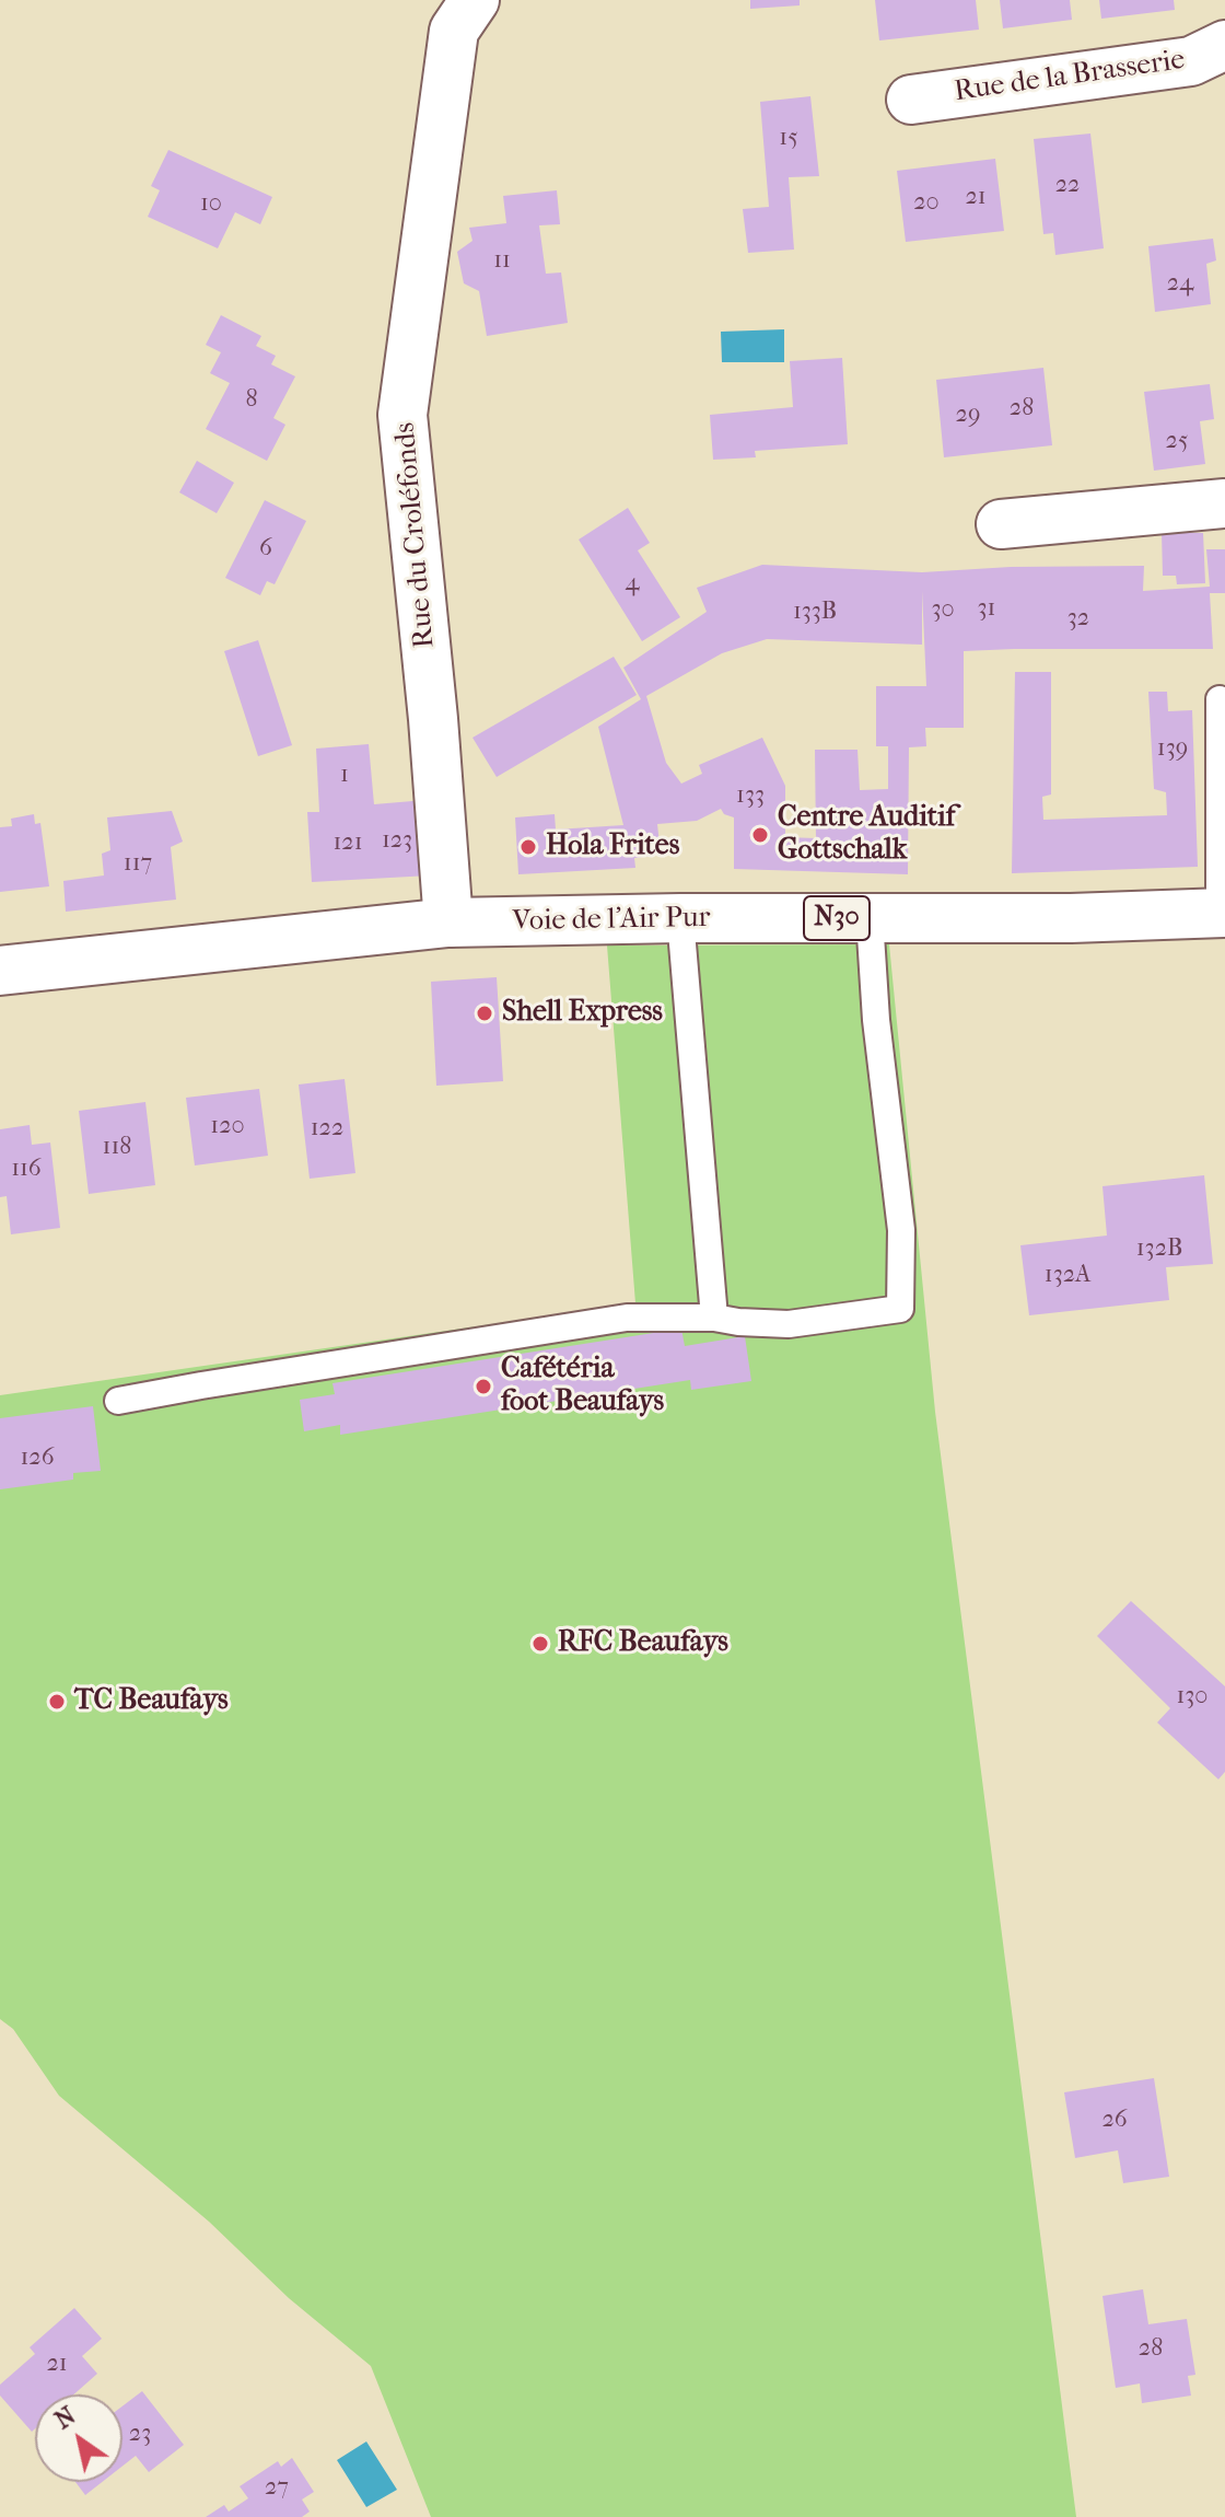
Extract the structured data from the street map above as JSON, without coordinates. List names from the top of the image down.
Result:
{
  "streets": {
    "street": [
      "Rue de la Brasserie",
      "Rue du Croléfonds",
      "N30",
      "Voie de l'Air Pur"
    ]
  },
  "crossings": [
    ["Rue du Croléfonds", "Voie de l'Air Pur"]
  ],
  "places": [
    "Centre Auditif Gottschalk",
    "Hola Frites",
    "Shell Express",
    "Cafétéria foot Beaufays",
    "RFC Beaufays",
    "TC Beaufays"
  ],
  "house_numbers": [
    "15",
    "22",
    "21",
    "20",
    "10",
    "11",
    "24",
    "8",
    "28",
    "29",
    "25",
    "6",
    "4",
    "31",
    "30",
    "133B",
    "32",
    "139",
    "1",
    "133",
    "123",
    "121",
    "117",
    "120",
    "122",
    "118",
    "116",
    "132B",
    "132A",
    "126",
    "130",
    "26",
    "28",
    "21",
    "23",
    "27"
  ],
  "north": "top left"
}
